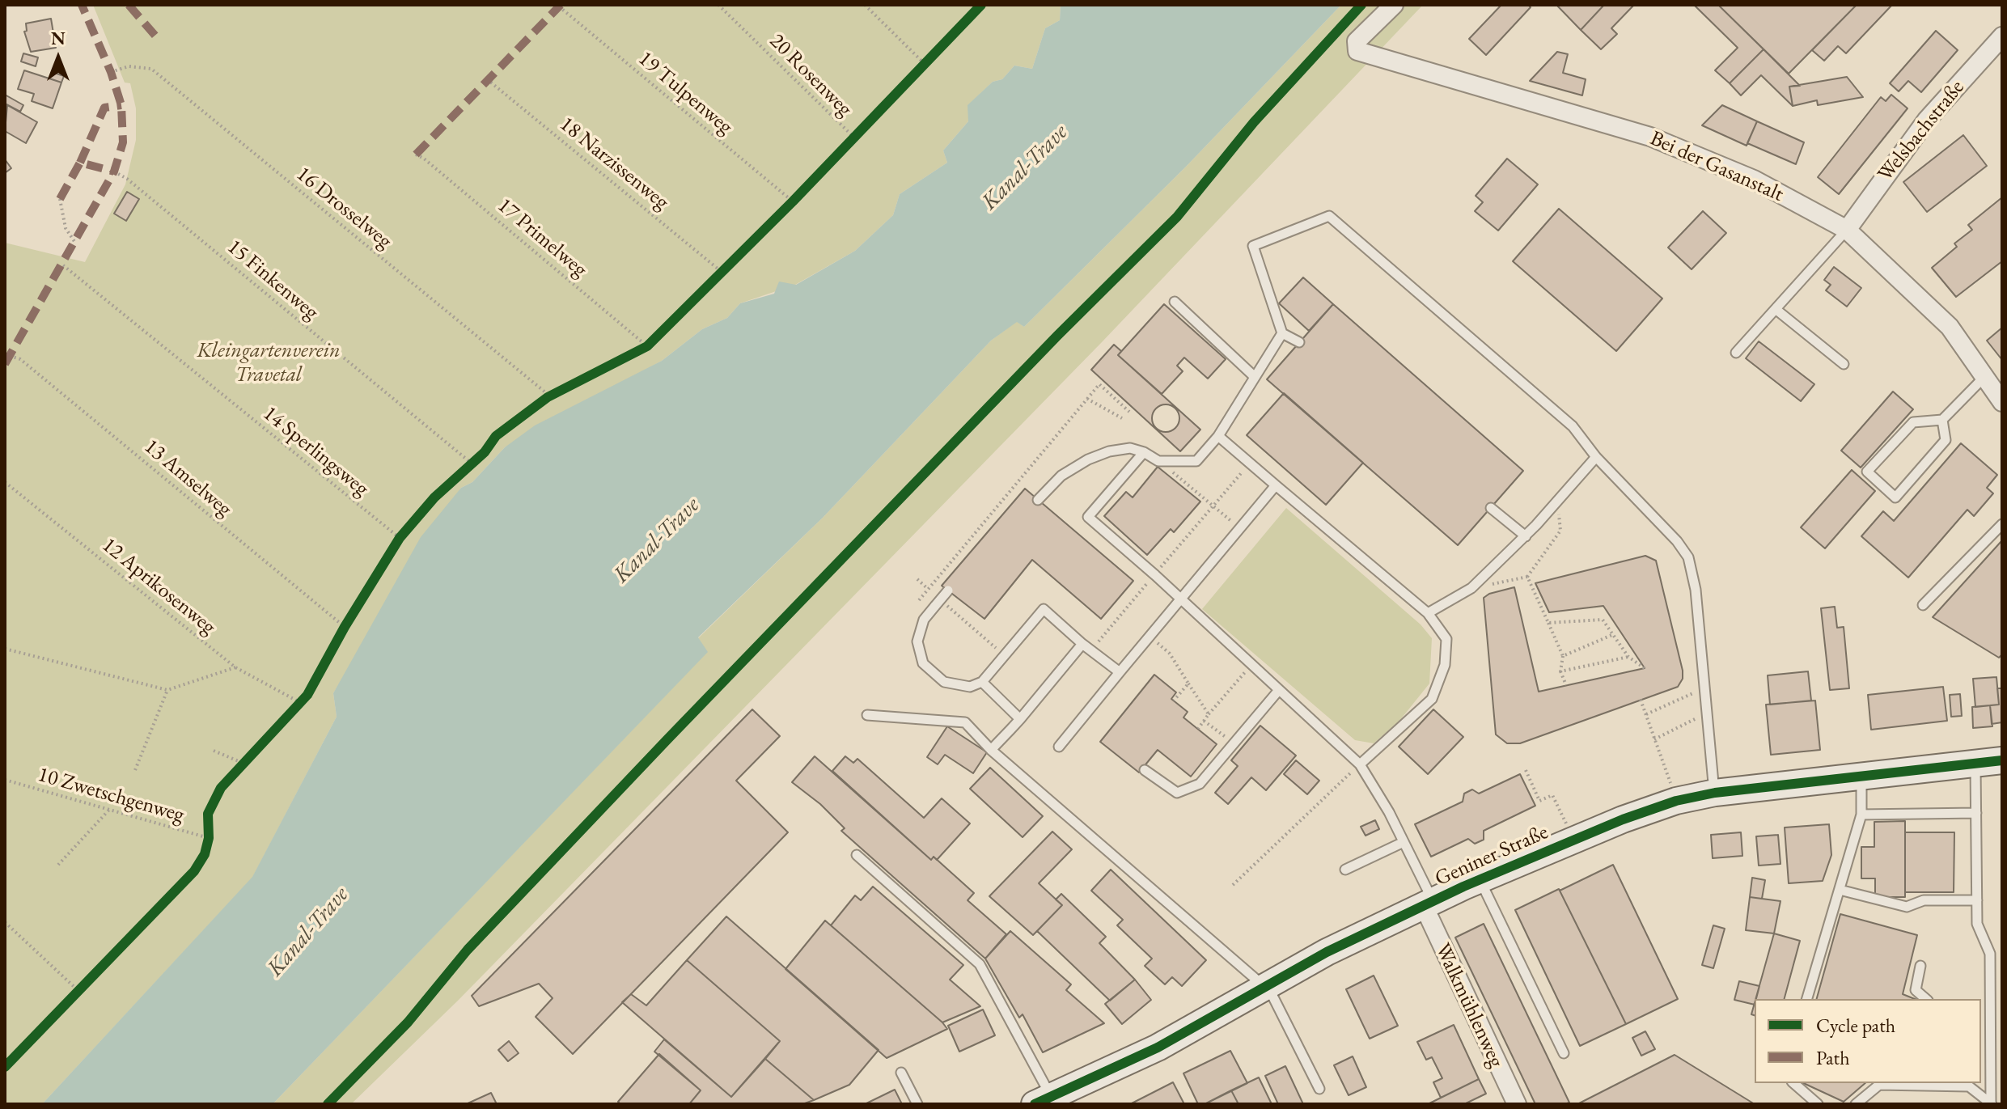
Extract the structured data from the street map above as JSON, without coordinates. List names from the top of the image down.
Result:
{
  "streets": {
    "main road": ["Geniner Straße"],
    "street": ["Welsbachstraße", "Bei der Gasanstalt", "Walkmühlenweg"],
    "path": [
      "20 Rosenweg",
      "19 Tulpenweg",
      "18 Narzissenweg",
      "16 Drosselweg",
      "17 Primelweg",
      "15 Finkenweg",
      "14 Sperlingsweg",
      "13 Amselweg",
      "12 Aprikosenweg",
      "10 Zwetschgenweg"
    ]
  },
  "crossings": [
    ["Welsbachstraße", "Bei der Gasanstalt"],
    ["Geniner Straße", "Walkmühlenweg"]
  ],
  "water": ["Kanal-Trave"],
  "parks": ["Kleingartenverein Travetal"],
  "legend": ["Cycle path", "Path"],
  "north": "top"
}
